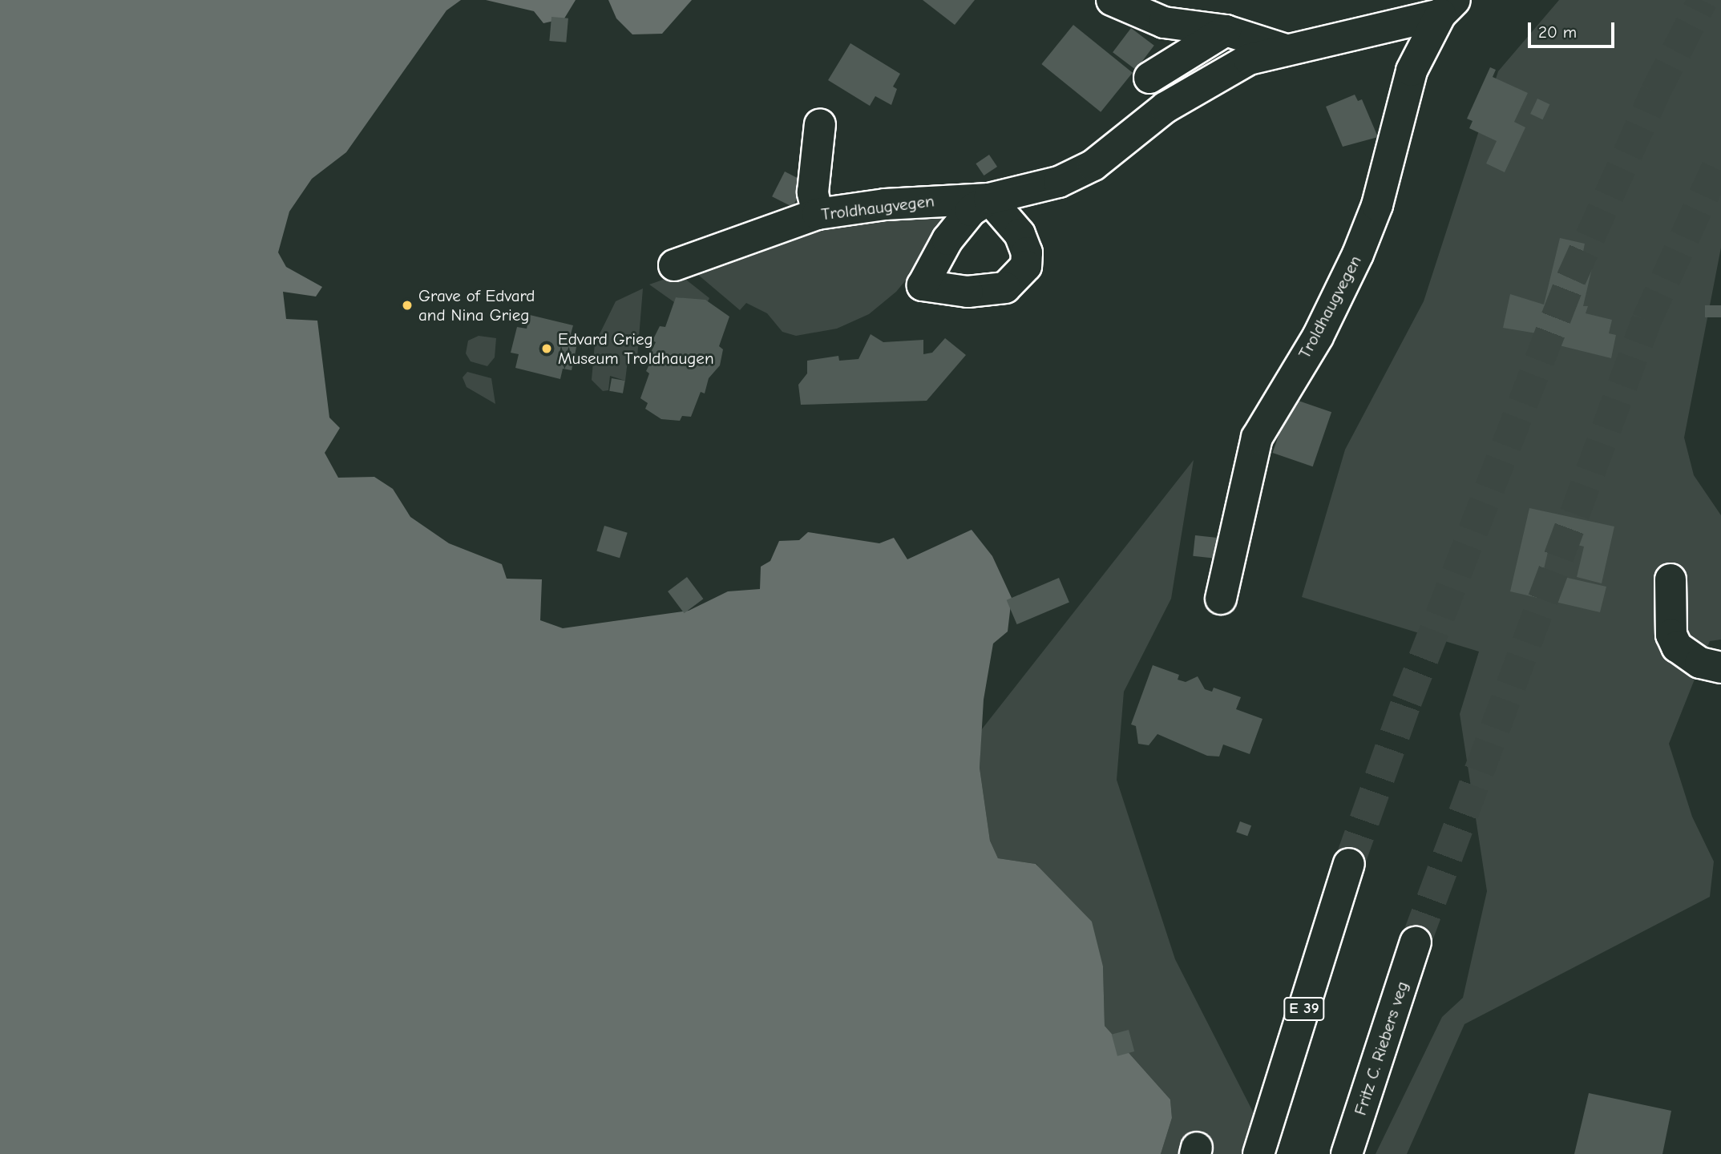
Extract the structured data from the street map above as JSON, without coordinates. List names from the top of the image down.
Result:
{
  "streets": {
    "main road": ["Troldhaugvegen", "E 39", "Fritz C. Riebers veg"]
  },
  "places": ["Grave of Edvard and Nina Grieg", "Edvard Grieg Museum Troldhaugen"],
  "scale_bar": "20 m"
}
